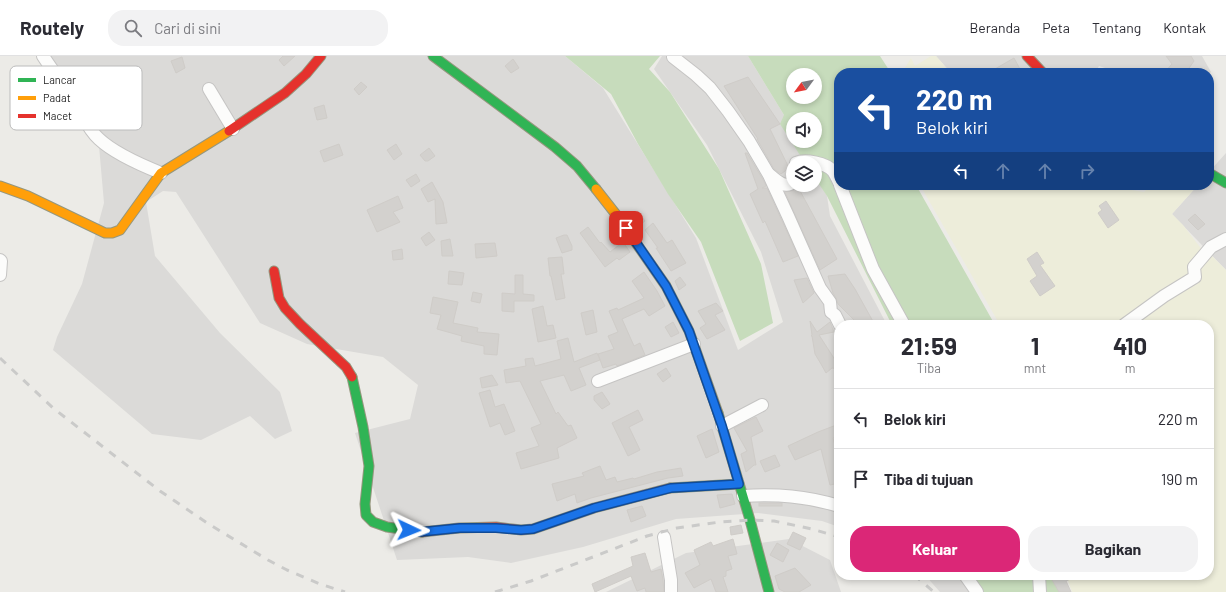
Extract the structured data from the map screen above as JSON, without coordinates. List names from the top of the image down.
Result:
{
  "legend": ["Lancar", "Padat", "Macet"],
  "north": "bottom left",
  "page": {
    "header": "Routely",
    "search": "Cari di sini",
    "nav": [
      "Beranda",
      "Peta",
      "Tentang",
      "Kontak"
    ],
    "turn": ["220 m", "Belok kiri"],
    "eta": [
      "21:59",
      "Tiba",
      "1",
      "mnt",
      "410",
      "m"
    ],
    "list": [
      {
        "name": "Belok kiri",
        "value": "220 m"
      },
      {
        "name": "Tiba di tujuan",
        "value": "190 m"
      }
    ],
    "buttons": ["Keluar", "Bagikan"]
  }
}
